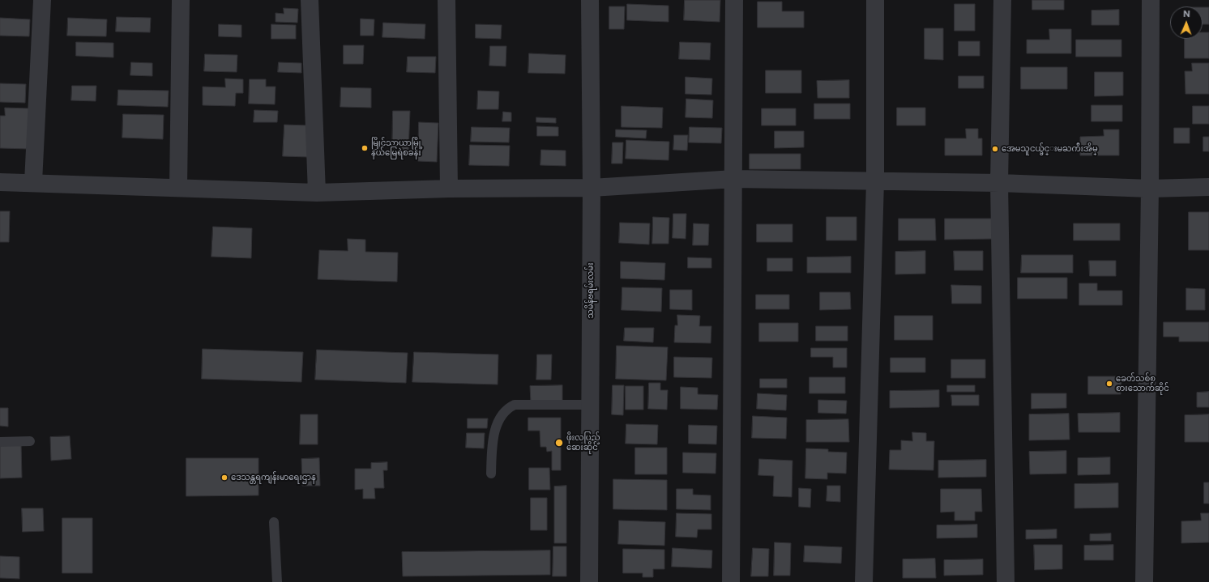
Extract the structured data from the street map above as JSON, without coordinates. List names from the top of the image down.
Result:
{
  "streets": {
    "street": ["သမိန်ဗရမ်းလမ်း"]
  },
  "places": [
    "မြိုင်သာယာမြို့ နယ်မြေရဲစခန်း",
    "အေမသူငယ္ခ်င္းမႀကီးအိမ္",
    "ခေတ်သစ်စ စားသောက်ဆိုင်",
    "ဖိုးလပြည့် ဆေးဆိုင်",
    "ဒေသန္တရကျန်းမာရေးဌာန"
  ],
  "north": "top"
}
